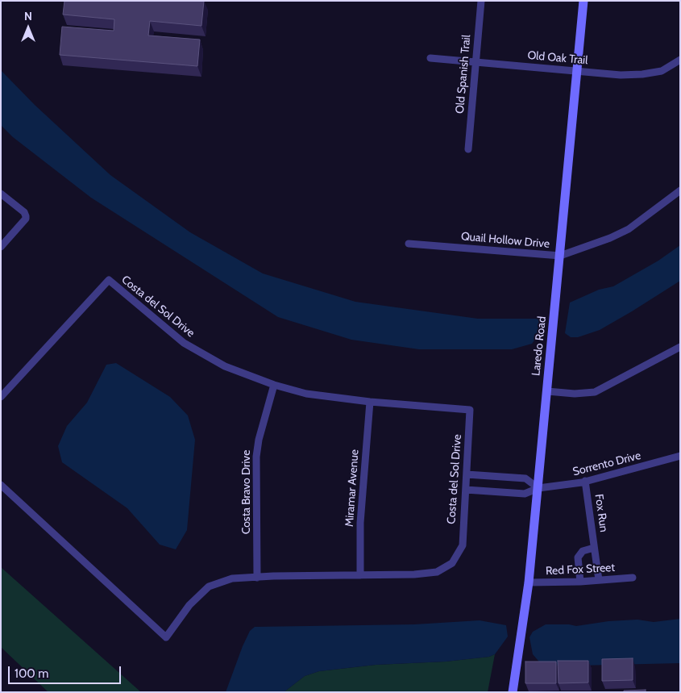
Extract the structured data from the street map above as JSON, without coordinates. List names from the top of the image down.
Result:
{
  "streets": {
    "street": [
      "Old Oak Trail",
      "Old Spanish Trail",
      "Quail Hollow Drive",
      "Costa del Sol Drive",
      "Laredo Road",
      "Sorrento Drive",
      "Miramar Avenue",
      "Costa Bravo Drive",
      "Fox Run",
      "Red Fox Street"
    ]
  },
  "crossings": [
    ["Old Oak Trail", "Old Spanish Trail"],
    ["Old Oak Trail", "Laredo Road"],
    ["Quail Hollow Drive", "Laredo Road"],
    ["Costa del Sol Drive", "Sorrento Drive"],
    ["Costa del Sol Drive", "Miramar Avenue"],
    ["Costa del Sol Drive", "Costa Bravo Drive"],
    ["Laredo Road", "Sorrento Drive"],
    ["Laredo Road", "Red Fox Street"],
    ["Sorrento Drive", "Fox Run"],
    ["Fox Run", "Red Fox Street"]
  ],
  "scale_bar": "100 m",
  "north": "top"
}
